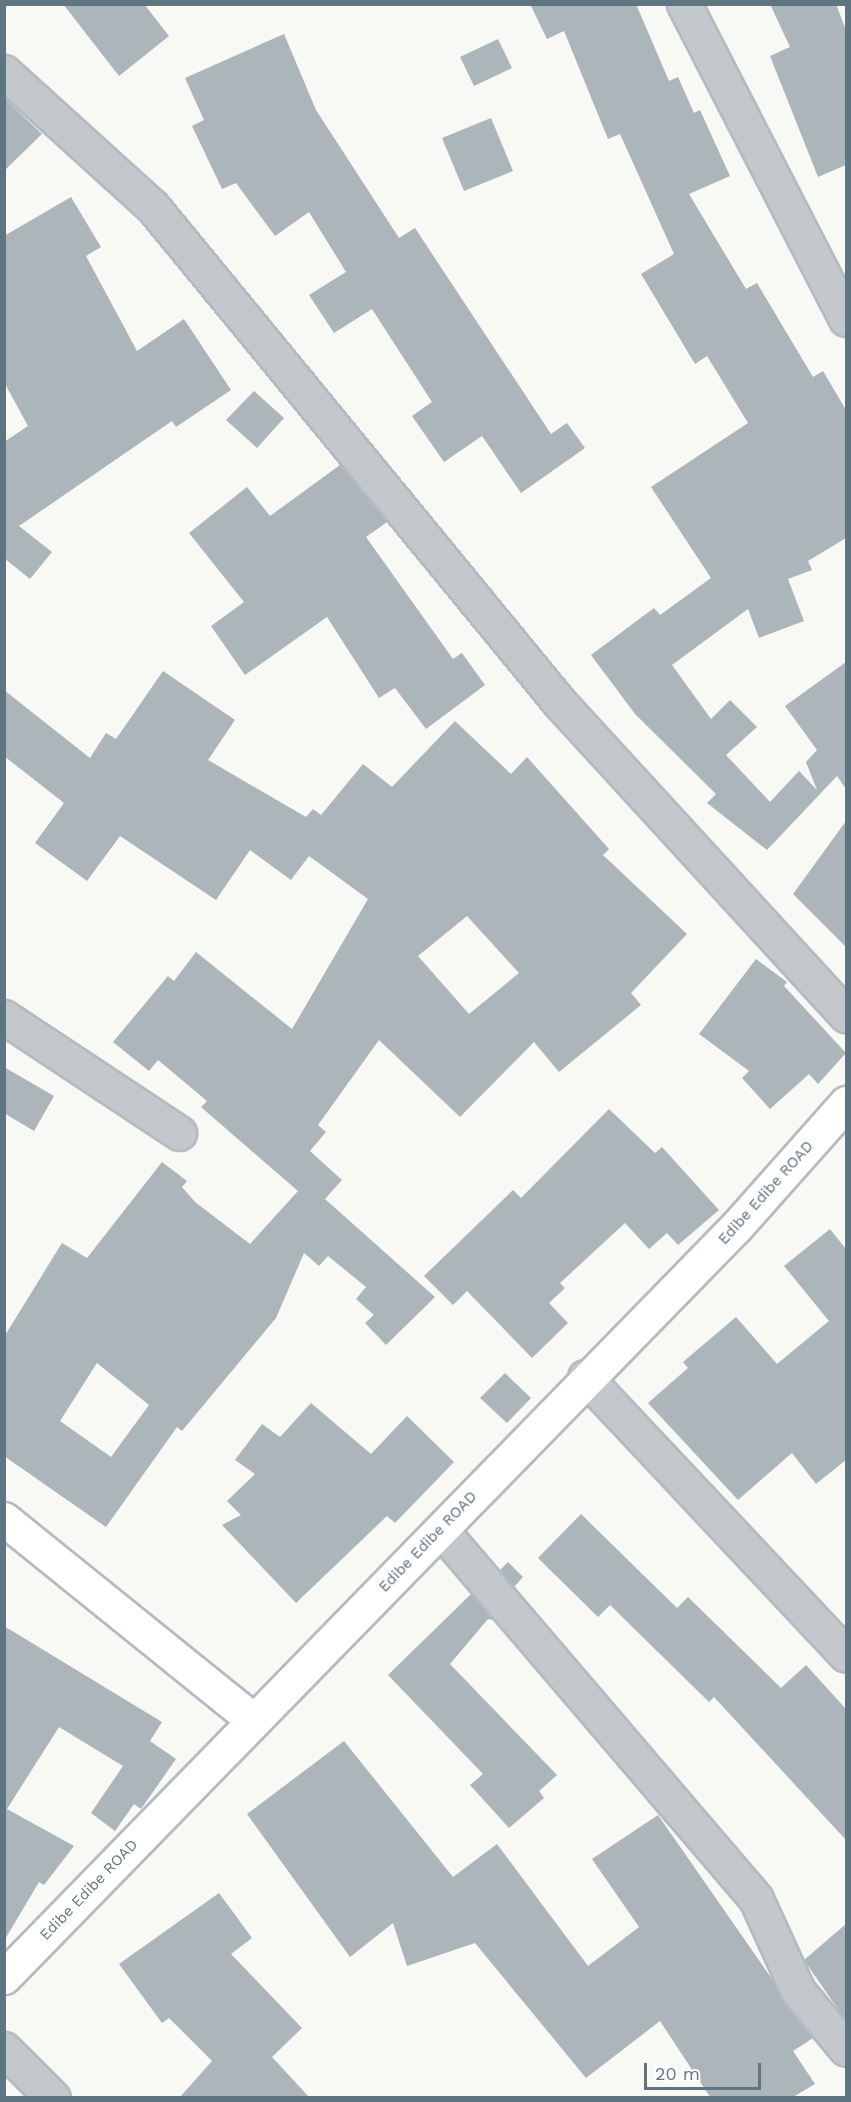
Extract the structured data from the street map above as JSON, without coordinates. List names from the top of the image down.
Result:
{
  "streets": {
    "main road": ["Edibe Edibe ROAD"]
  },
  "scale_bar": "20 m"
}
